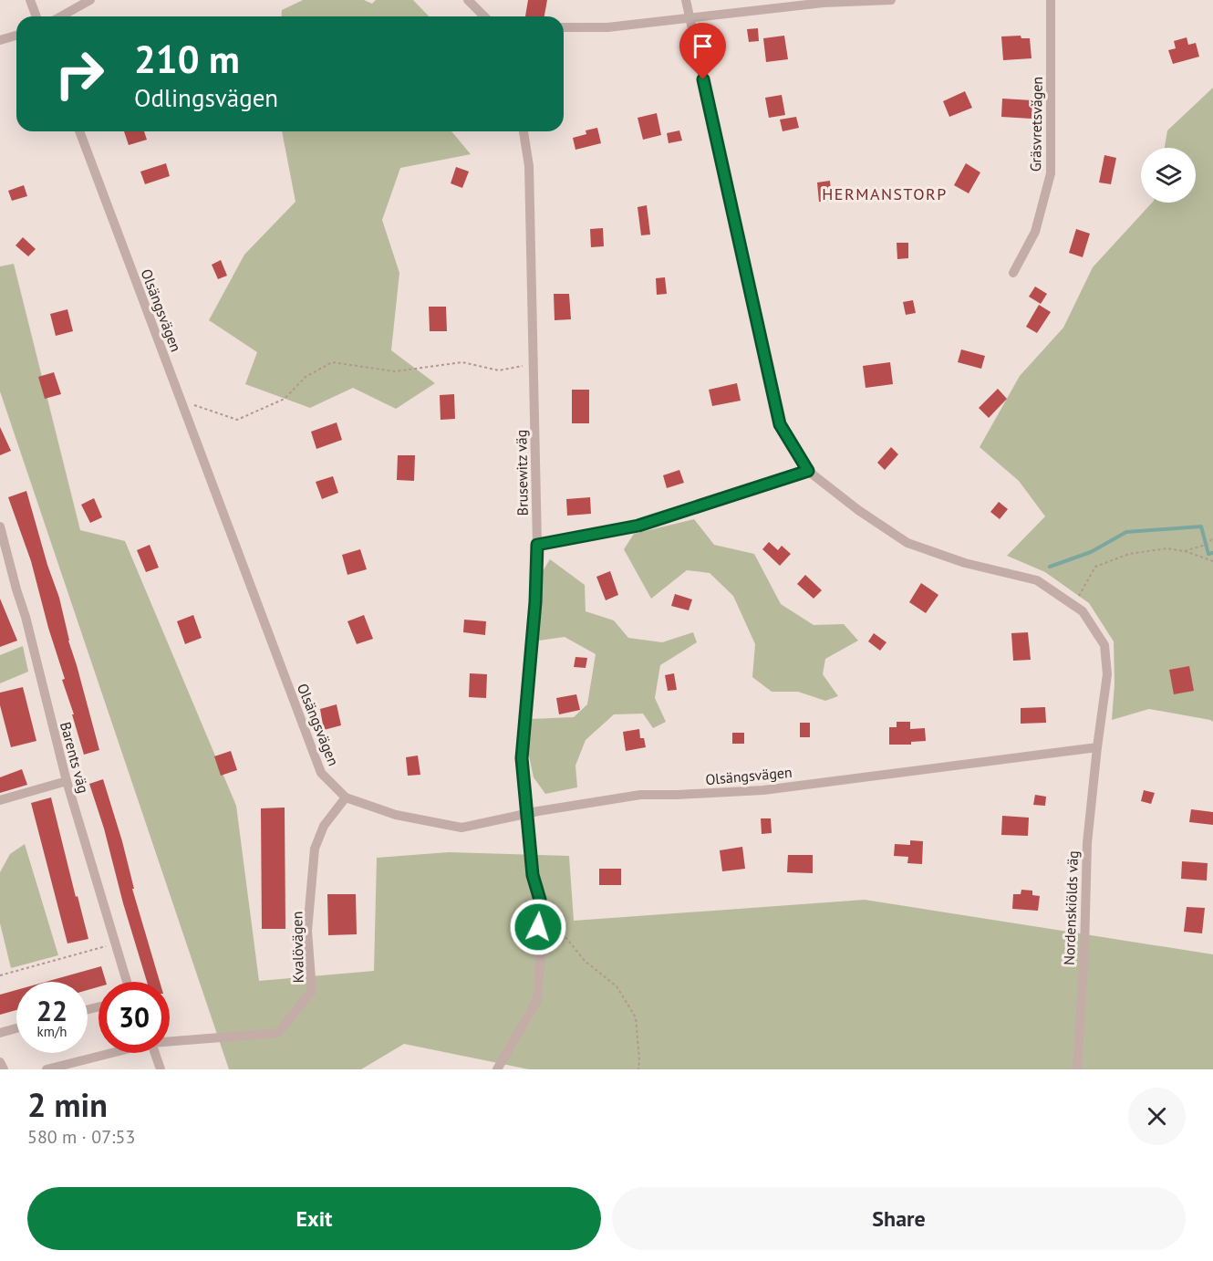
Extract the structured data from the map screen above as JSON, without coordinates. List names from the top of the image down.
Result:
{
  "streets": {
    "street": [
      "Gräsvretsvägen",
      "Olsängsvägen",
      "Brusewitz väg",
      "Barents väg",
      "Nordenskiölds väg",
      "Kvalövägen"
    ]
  },
  "crossings": [
    ["Olsängsvägen", "Brusewitz väg"],
    ["Olsängsvägen", "Nordenskiölds väg"],
    ["Olsängsvägen", "Kvalövägen"]
  ],
  "districts": ["HERMANSTORP"],
  "page": {
    "turn": ["210 m", "Odlingsvägen"],
    "speed": "22 km/h",
    "limit": "30",
    "heading": ["2 min", "580 m · 07:53"],
    "buttons": ["Exit", "Share"]
  }
}
